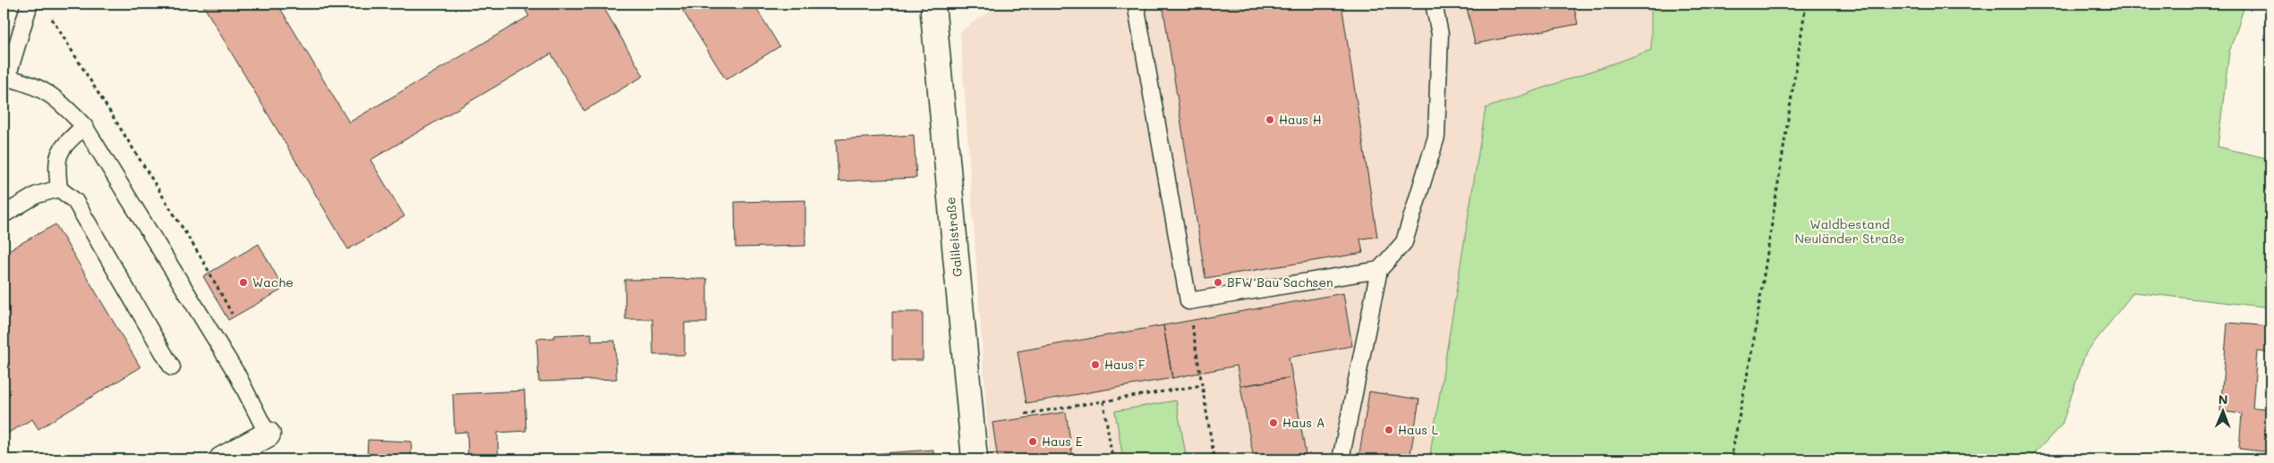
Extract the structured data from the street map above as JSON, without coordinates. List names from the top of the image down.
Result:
{
  "streets": {
    "street": ["Galileistraße"]
  },
  "parks": ["Waldbestand Neuländer Straße"],
  "places": [
    "Haus H",
    "Wache",
    "BFW Bau Sachsen",
    "Haus F",
    "Haus A",
    "Haus L",
    "Haus E"
  ],
  "north": "top"
}
